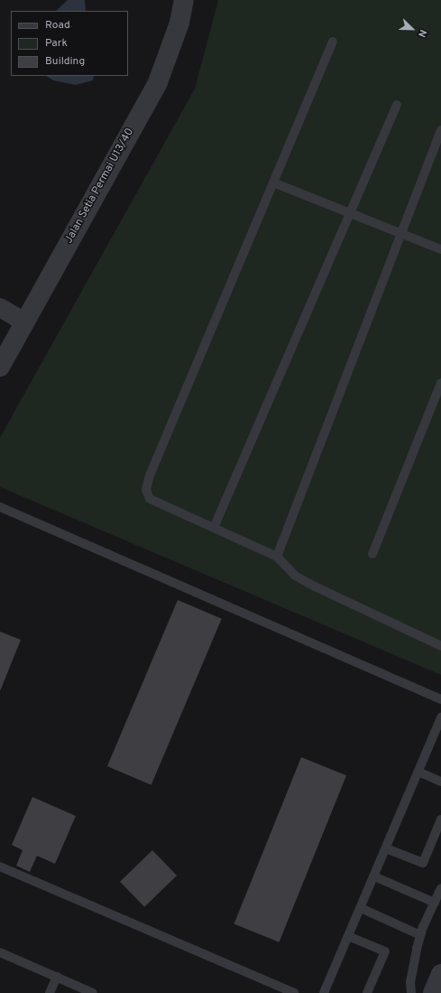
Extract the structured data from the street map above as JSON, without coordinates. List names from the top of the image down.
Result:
{
  "streets": {
    "street": ["Jalan Setia Permai U13/40"]
  },
  "legend": ["Road", "Park", "Building"],
  "north": "bottom right"
}
